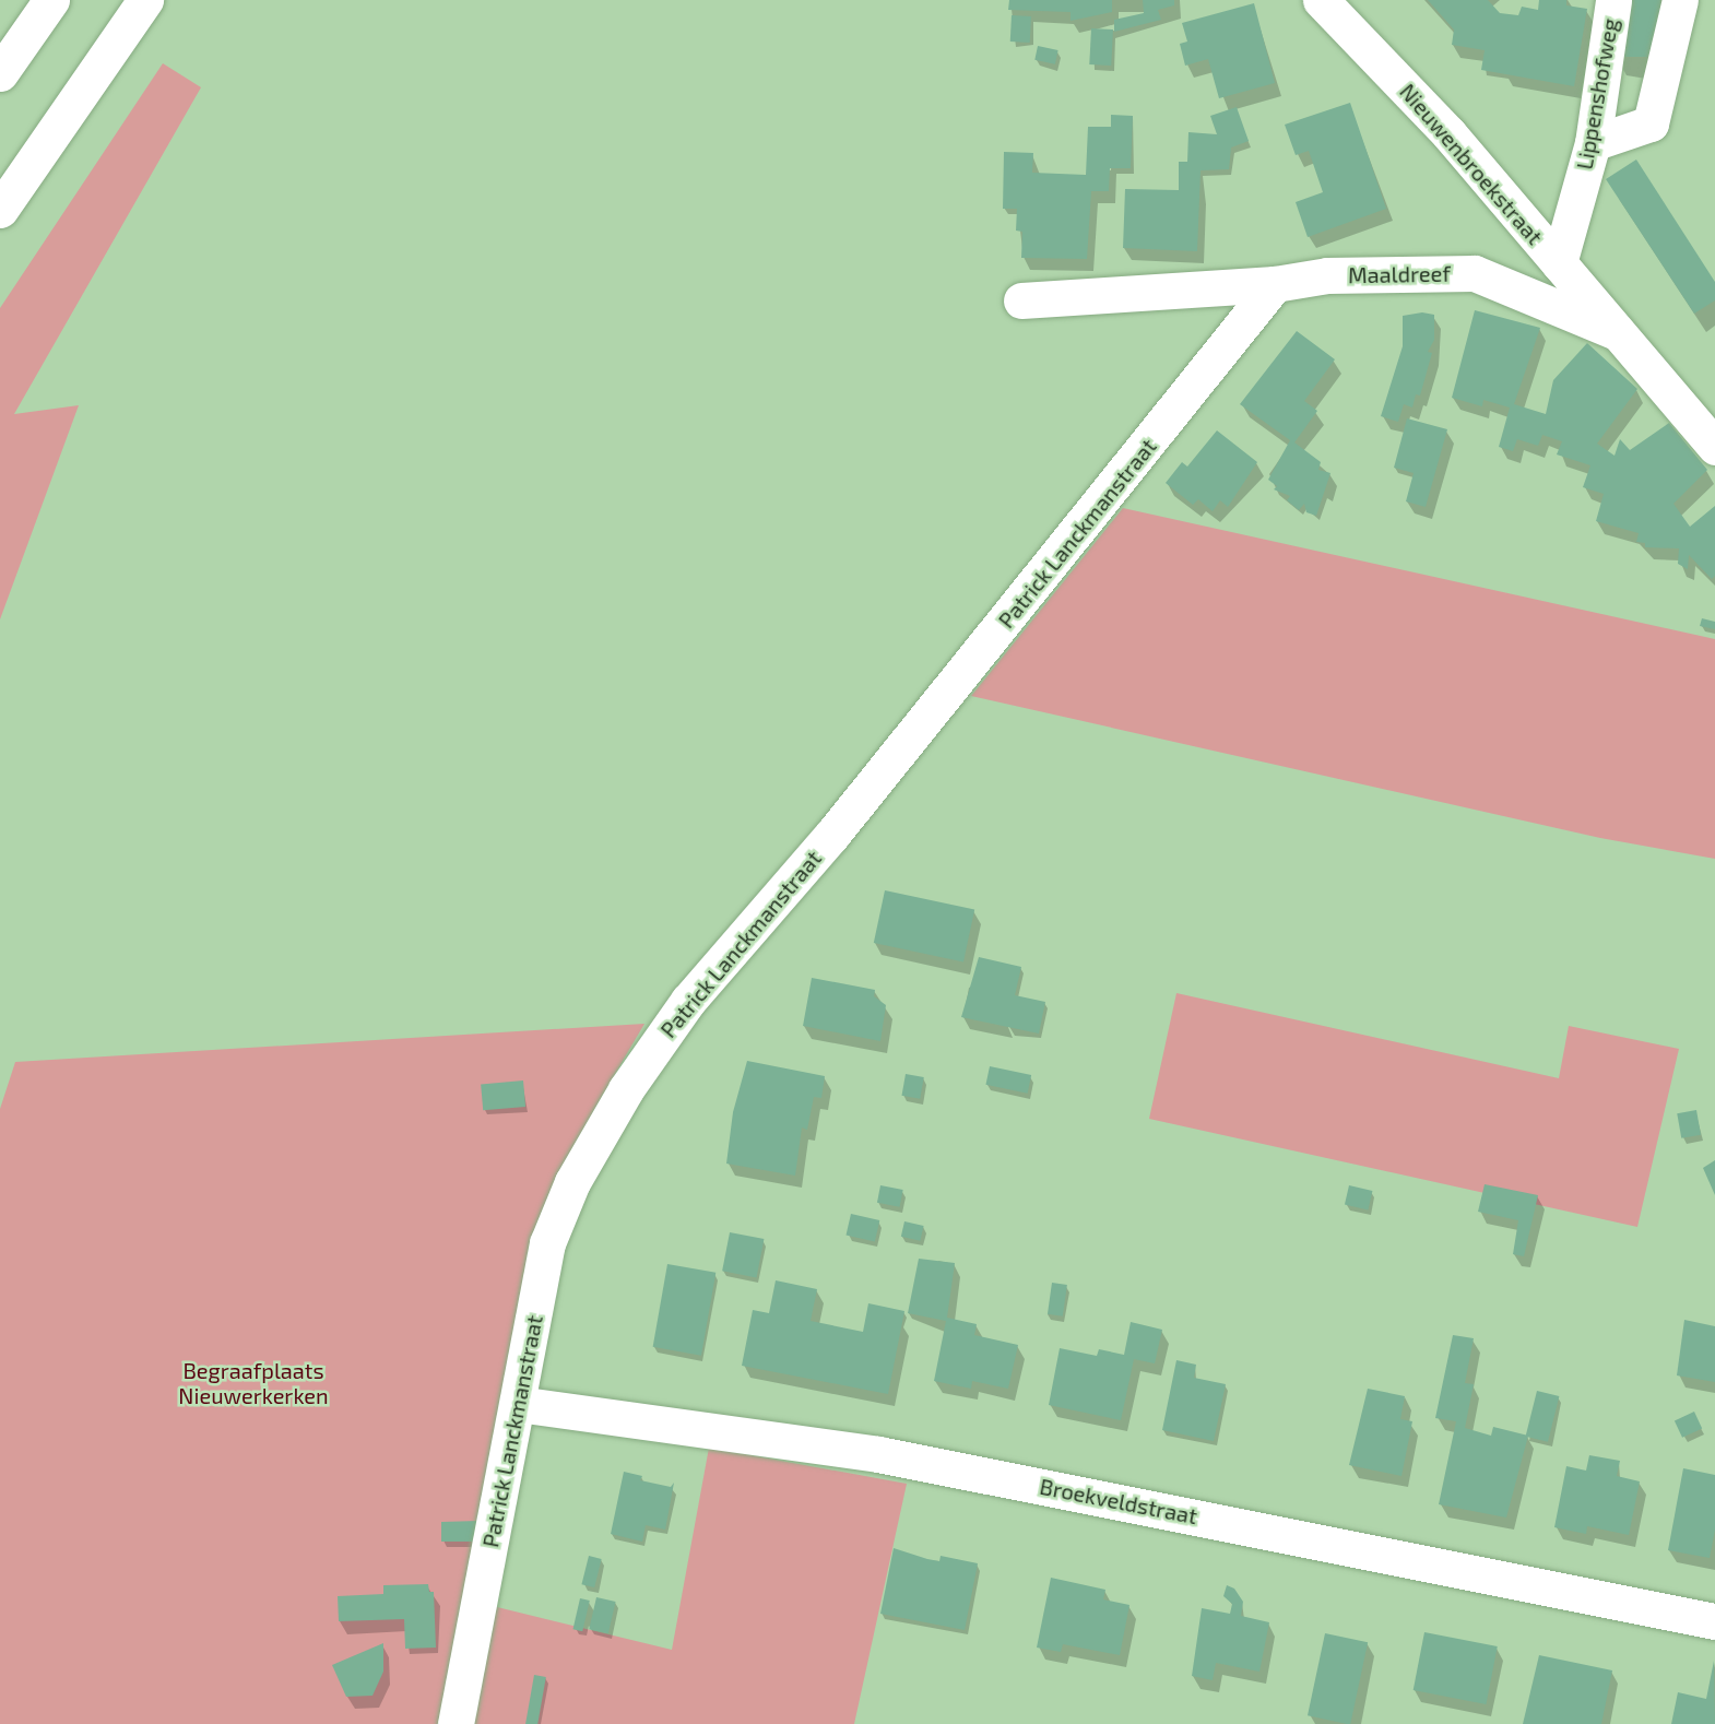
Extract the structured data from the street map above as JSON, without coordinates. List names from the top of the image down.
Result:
{
  "streets": {
    "main road": [
      "Lippenshofweg",
      "Nieuwenbroekstraat",
      "Maaldreef",
      "Patrick Lanckmanstraat",
      "Broekveldstraat"
    ]
  },
  "crossings": [
    ["Lippenshofweg", "Nieuwenbroekstraat"],
    ["Nieuwenbroekstraat", "Maaldreef"],
    ["Maaldreef", "Patrick Lanckmanstraat"],
    ["Patrick Lanckmanstraat", "Broekveldstraat"]
  ],
  "parks": ["Begraafplaats Nieuwerkerken"]
}
